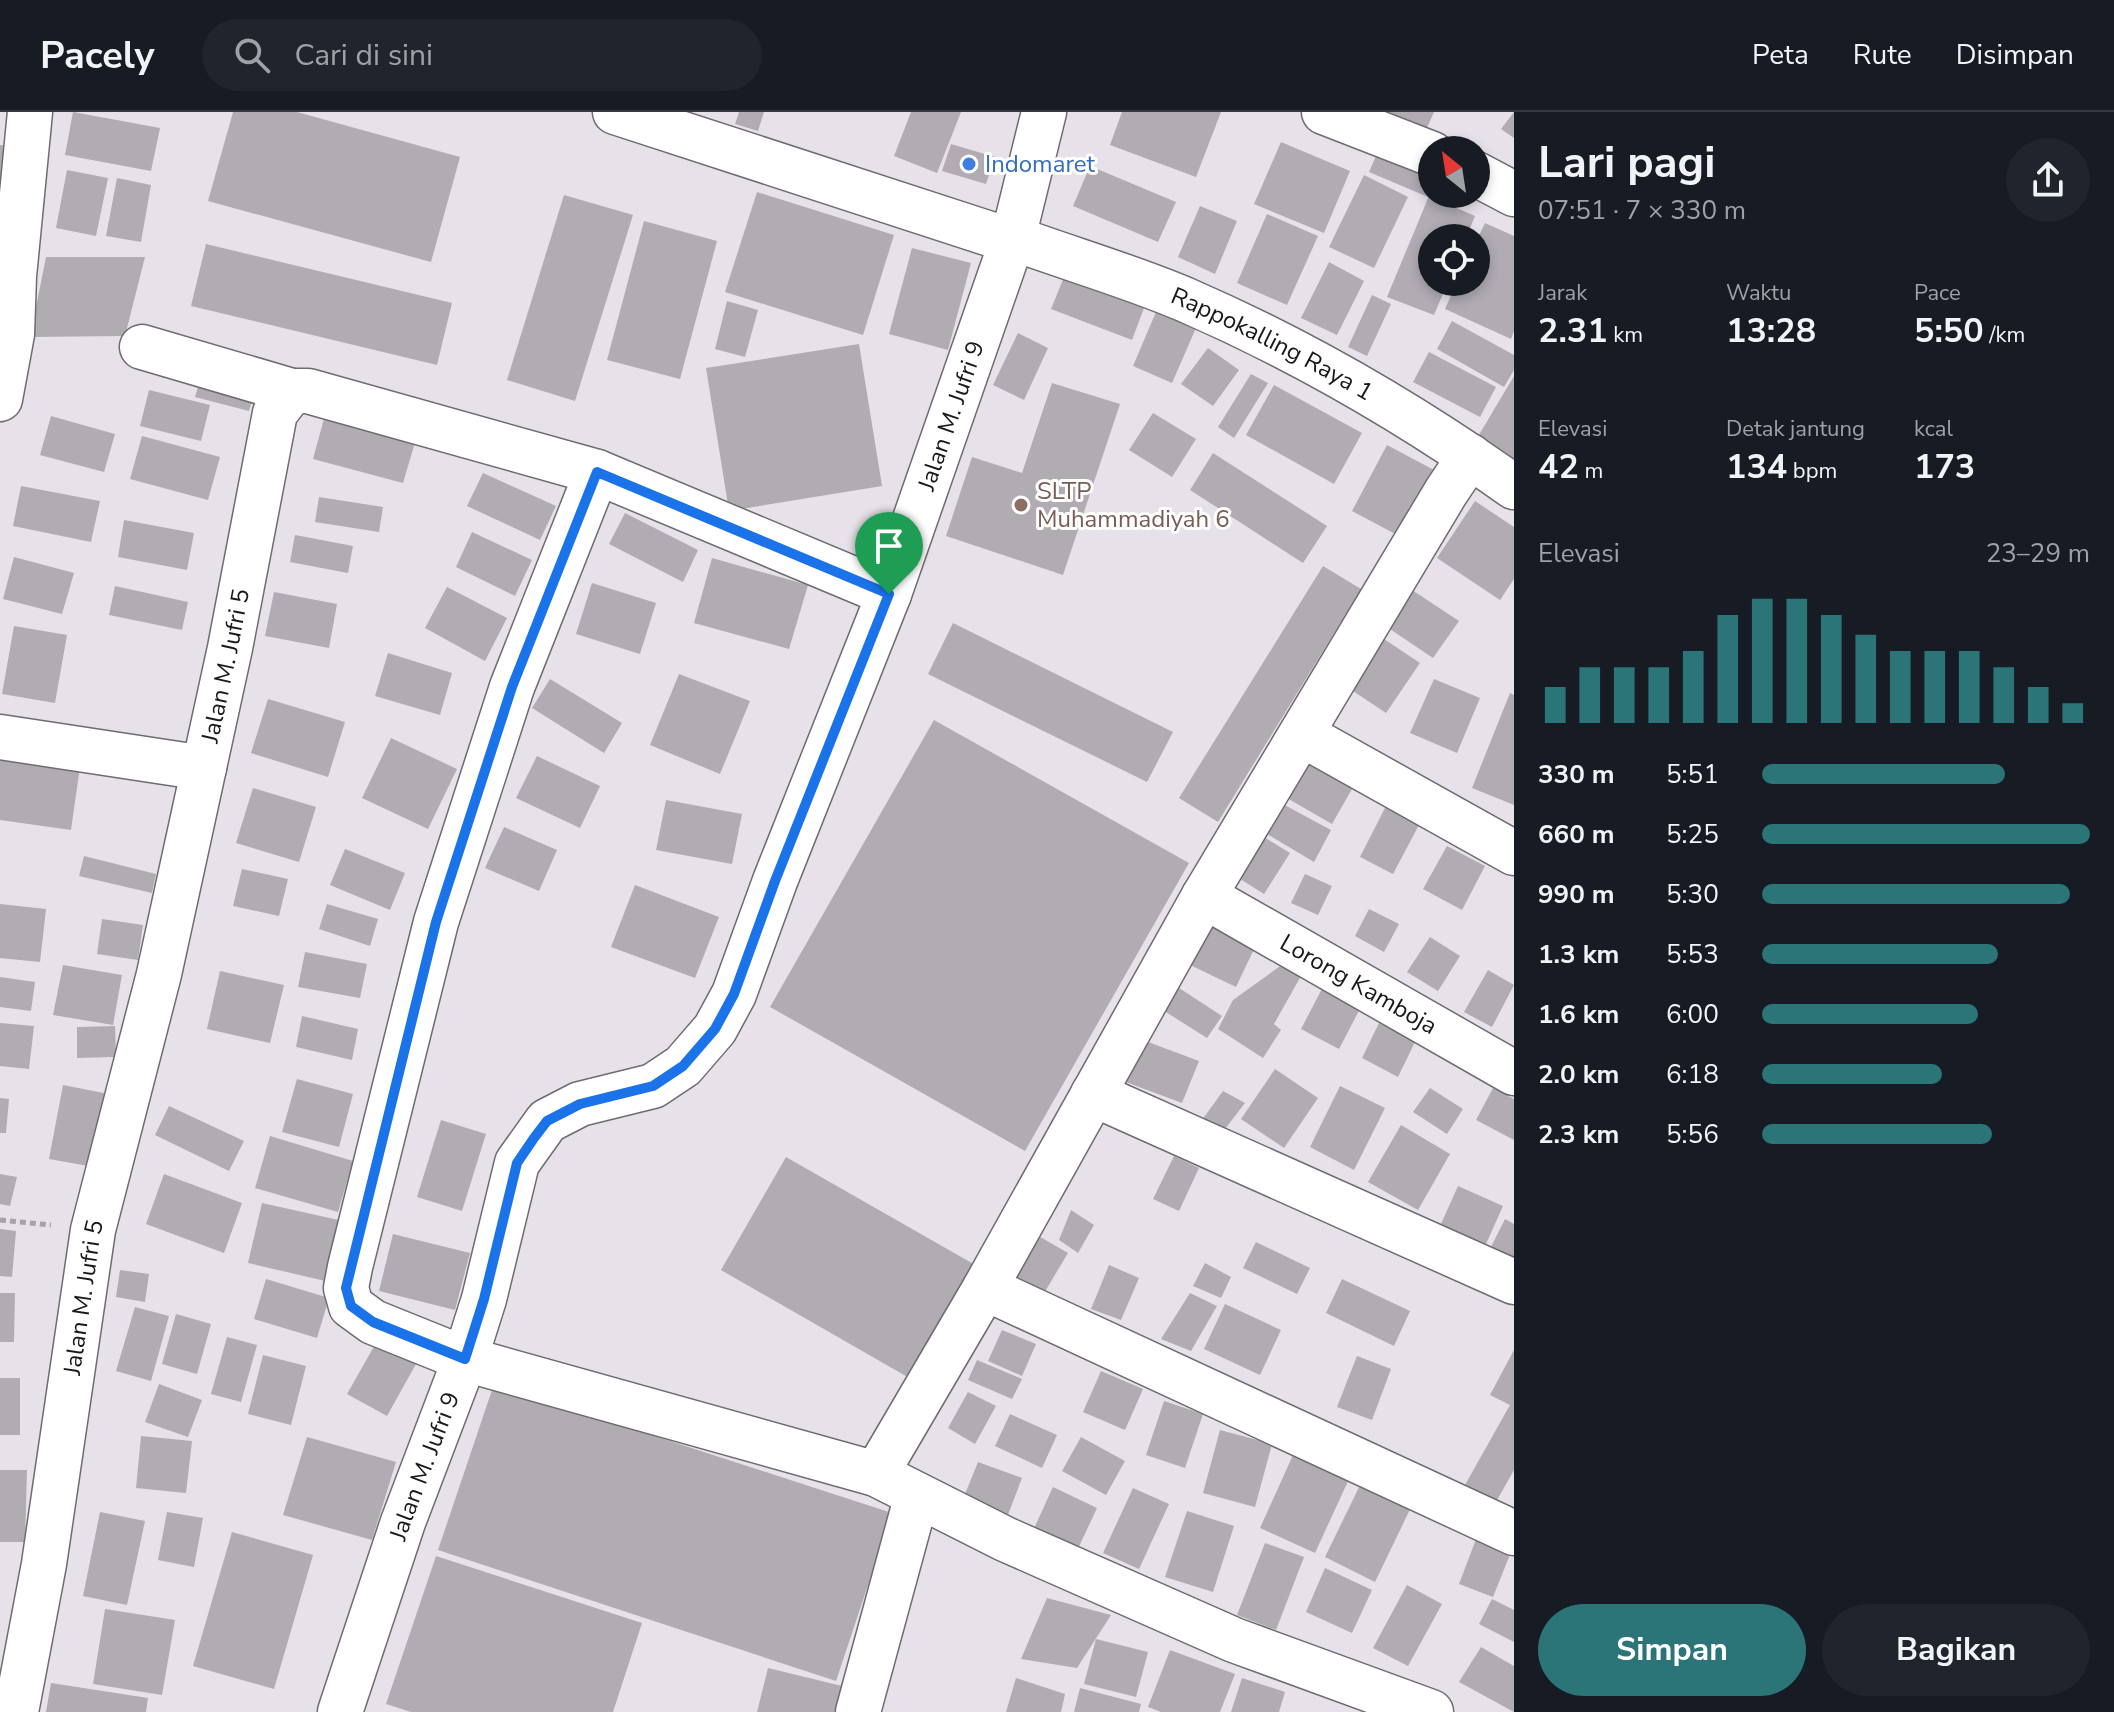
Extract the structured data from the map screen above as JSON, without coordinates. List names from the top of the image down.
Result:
{
  "streets": {
    "street": [
      "Rappokalling Raya 1",
      "Jalan M. Jufri 9",
      "Jalan M. Jufri 5",
      "Lorong Kamboja"
    ]
  },
  "crossings": [
    ["Rappokalling Raya 1", "Jalan M. Jufri 9"]
  ],
  "places": ["Indomaret", "SLTP Muhammadiyah 6"],
  "north": "top left",
  "page": {
    "header": "Pacely",
    "search": "Cari di sini",
    "nav": ["Peta", "Rute", "Disimpan"],
    "heading": ["Lari pagi", "07:51 · 7 × 330 m"],
    "stats": [
      ["Jarak", "2.31 km"],
      ["Waktu", "13:28"],
      ["Pace", "5:50 /km"],
      ["Elevasi", "42 m"],
      ["Detak jantung", "134 bpm"],
      ["kcal", "173"]
    ],
    "chart": ["Elevasi", "23–29 m"],
    "list": [
      {
        "name": "330 m",
        "note": "5:51"
      },
      {
        "name": "660 m",
        "note": "5:25"
      },
      {
        "name": "990 m",
        "note": "5:30"
      },
      {
        "name": "1.3 km",
        "note": "5:53"
      },
      {
        "name": "1.6 km",
        "note": "6:00"
      },
      {
        "name": "2.0 km",
        "note": "6:18"
      },
      {
        "name": "2.3 km",
        "note": "5:56"
      }
    ],
    "buttons": ["Simpan", "Bagikan"]
  }
}
